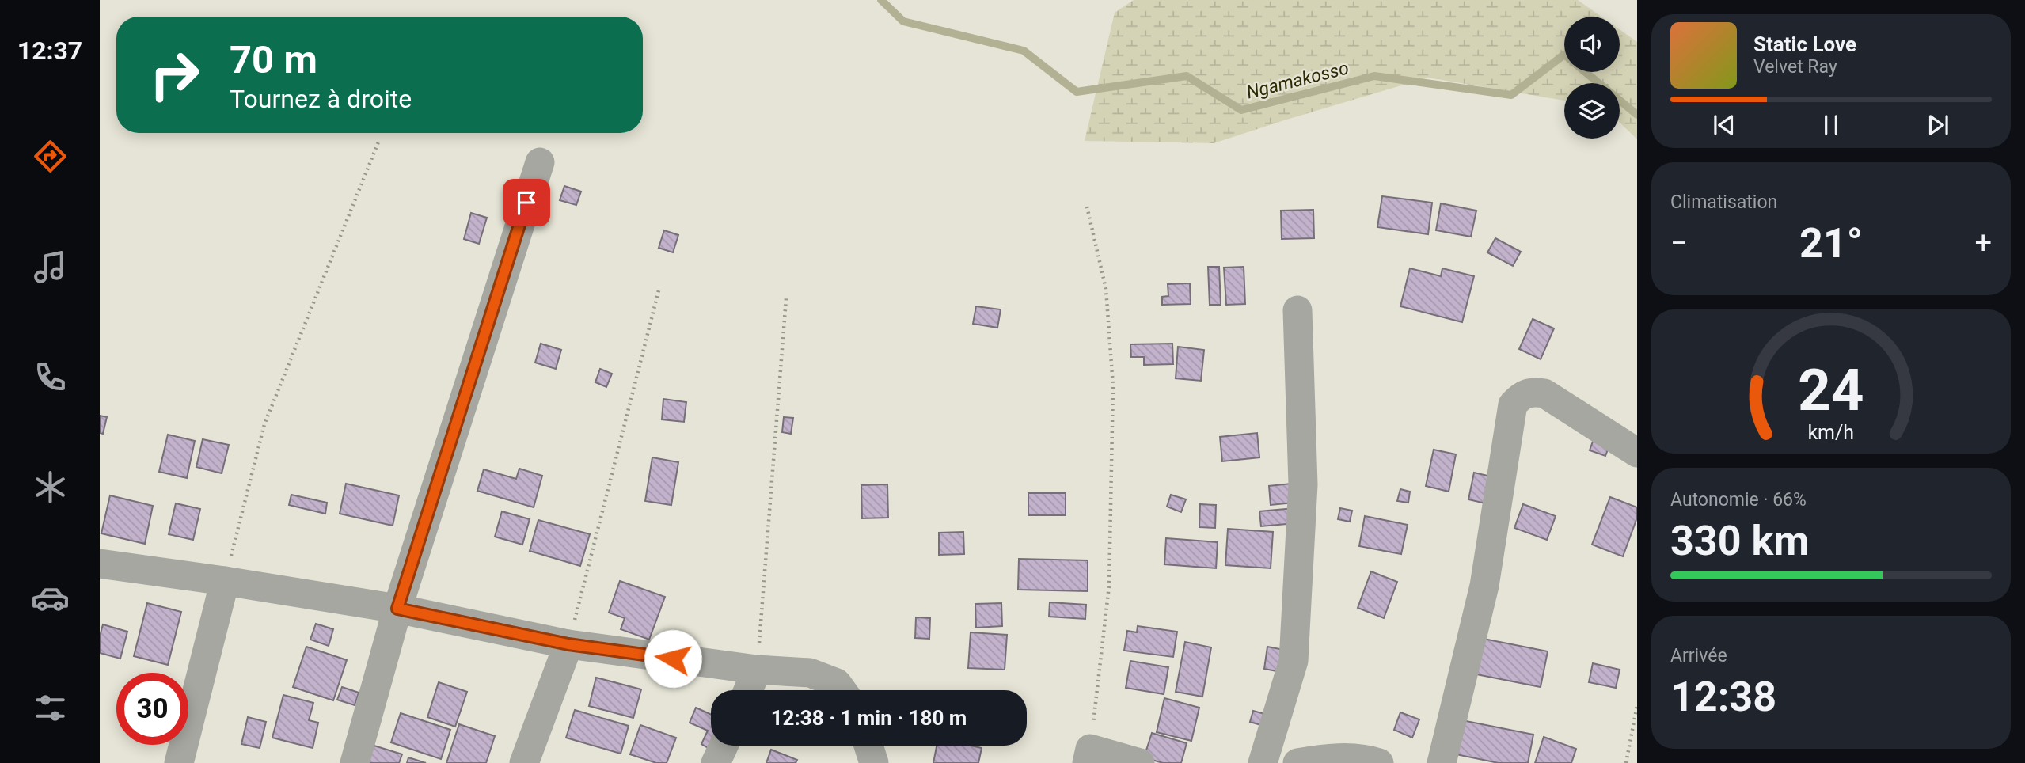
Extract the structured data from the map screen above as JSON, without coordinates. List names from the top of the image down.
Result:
{
  "water": ["Ngamakosso"],
  "page": {
    "tabs": "12:37",
    "turn": ["70 m", "Tournez à droite"],
    "song": ["Static Love", "Velvet Ray"],
    "tile": [
      "Climatisation",
      ["Autonomie · 66%", "330 km"],
      ["Arrivée", "12:38"]
    ],
    "heat": ["−", "21°", "+"],
    "limit": "30",
    "trip": "12:38 · 1 min · 180 m",
    "gauge": ["24", "km/h"]
  }
}
